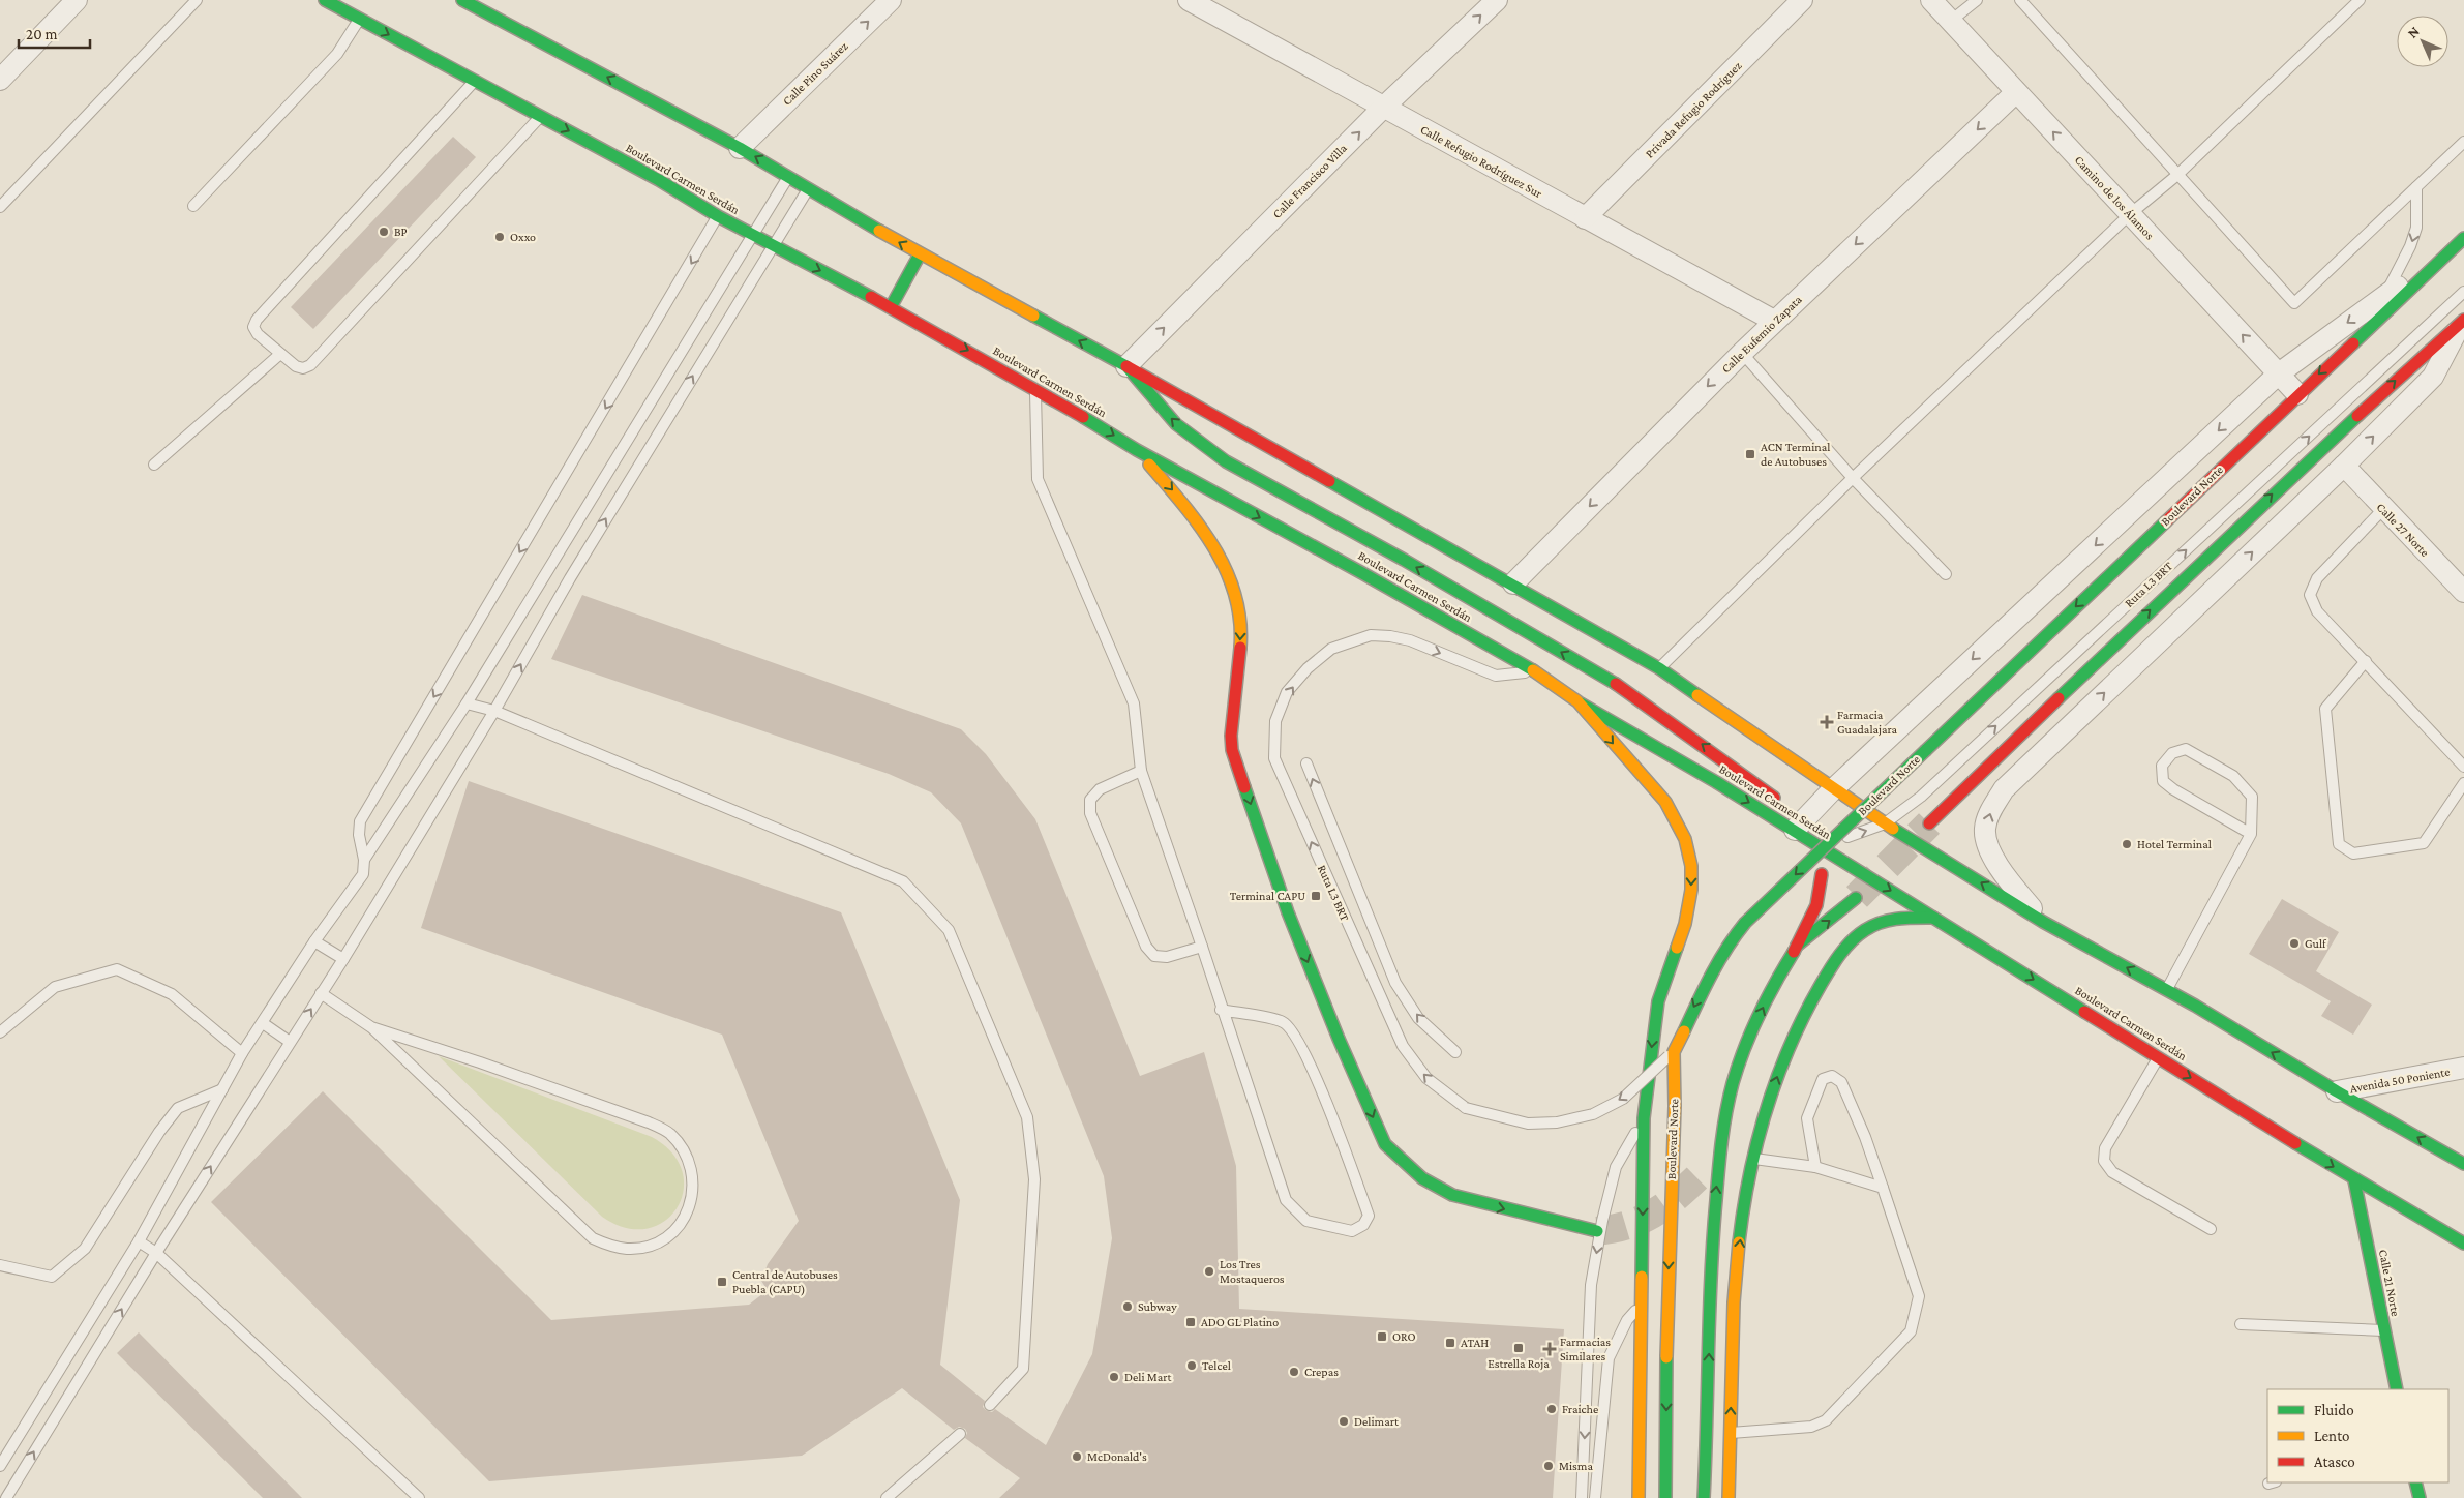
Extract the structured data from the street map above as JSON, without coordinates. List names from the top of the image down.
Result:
{
  "streets": {
    "main road": ["Boulevard Carmen Serdán", "Boulevard Norte", "Calle 21 Norte"],
    "street": [
      "Calle Pino Suárez",
      "Privada Refugio Rodríguez",
      "Calle Refugio Rodríguez Sur",
      "Calle Francisco Villa",
      "Camino de los Álamos",
      "Calle Eufemio Zapata",
      "Calle 27 Norte",
      "Avenida 50 Poniente"
    ],
    "lane": ["Ruta L3 BRT"]
  },
  "crossings": [
    ["Privada Refugio Rodríguez", "Calle Refugio Rodríguez Sur"],
    ["Calle Refugio Rodríguez Sur", "Calle Francisco Villa"],
    ["Calle Refugio Rodríguez Sur", "Calle Eufemio Zapata"],
    ["Boulevard Carmen Serdán", "Boulevard Norte"],
    ["Boulevard Carmen Serdán", "Ruta L3 BRT"],
    ["Boulevard Carmen Serdán", "Calle 21 Norte"],
    ["Camino de los Álamos", "Calle Eufemio Zapata"],
    ["Camino de los Álamos", "Boulevard Norte"],
    ["Boulevard Norte", "Ruta L3 BRT"]
  ],
  "one_way": [
    "Calle Pino Suárez",
    "Calle Francisco Villa",
    "Camino de los Álamos",
    "Calle Eufemio Zapata",
    "Boulevard Norte"
  ],
  "places": {
    "other": [
      "BP",
      "Oxxo",
      "Hotel Terminal",
      "Gulf",
      "Los Tres Mostaqueros",
      "Subway",
      "Telcel",
      "Crepas",
      "Deli Mart",
      "Fraiche",
      "Delimart",
      "McDonald's",
      "Misma"
    ],
    "transit": [
      "ACN Terminal de Autobuses",
      "Terminal CAPU",
      "Central de Autobuses Puebla (CAPU)",
      "ADO GL Platino",
      "ORO",
      "ATAH",
      "Estrella Roja"
    ],
    "health": ["Farmacia Guadalajara", "Farmacias Similares"]
  },
  "legend": ["Fluido", "Lento", "Atasco"],
  "scale_bar": "20 m",
  "north": "top left"
}
